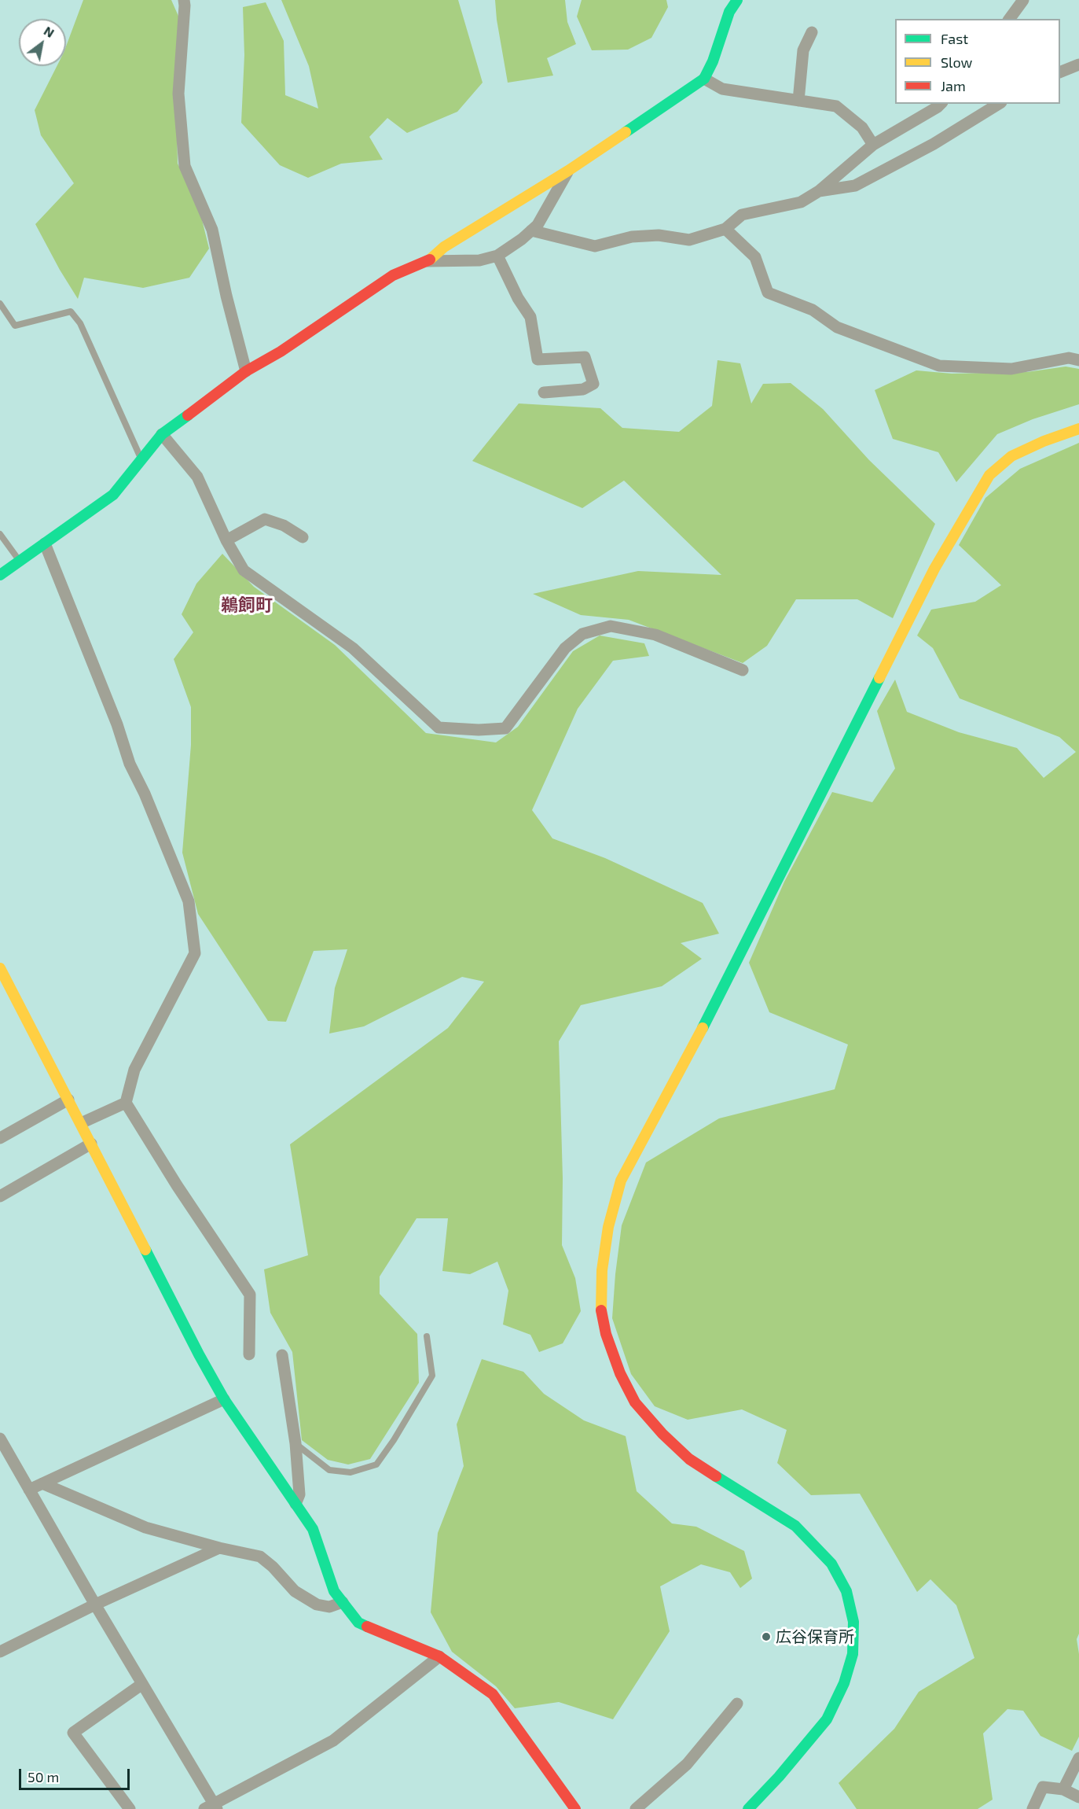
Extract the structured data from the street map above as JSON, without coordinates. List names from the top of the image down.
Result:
{
  "districts": ["鵜飼町"],
  "places": ["広谷保育所"],
  "legend": ["Fast", "Slow", "Jam"],
  "scale_bar": "50 m",
  "north": "top right"
}
